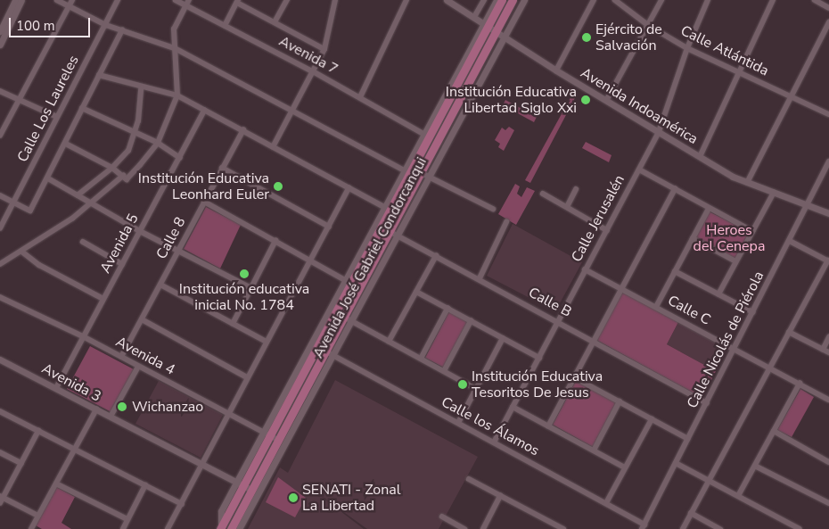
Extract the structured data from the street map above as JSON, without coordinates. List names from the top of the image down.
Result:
{
  "streets": {
    "highway": ["Avenida José Gabriel Condorcanqui"],
    "street": [
      "Calle Atlántida",
      "Avenida 7",
      "Avenida Indoamérica",
      "Calle Los Laureles",
      "Calle Jerusalén",
      "Calle 8",
      "Avenida 5",
      "Calle B",
      "Calle C",
      "Calle Nicolás de Piérola",
      "Avenida 4",
      "Avenida 3",
      "Calle los Álamos"
    ]
  },
  "crossings": [
    ["Calle Atlántida", "Calle Jerusalén"],
    ["Avenida 7", "Avenida José Gabriel Condorcanqui"],
    ["Avenida Indoamérica", "Calle Jerusalén"],
    ["Avenida Indoamérica", "Avenida José Gabriel Condorcanqui"],
    ["Avenida Indoamérica", "Calle Nicolás de Piérola"],
    ["Calle Jerusalén", "Calle B"],
    ["Calle Jerusalén", "Calle C"],
    ["Calle Jerusalén", "Calle los Álamos"],
    ["Calle 8", "Avenida 4"],
    ["Avenida 5", "Avenida 4"],
    ["Avenida 5", "Avenida 3"],
    ["Avenida José Gabriel Condorcanqui", "Calle B"],
    ["Avenida José Gabriel Condorcanqui", "Avenida 4"],
    ["Avenida José Gabriel Condorcanqui", "Avenida 3"],
    ["Avenida José Gabriel Condorcanqui", "Calle los Álamos"],
    ["Calle B", "Calle Nicolás de Piérola"],
    ["Calle C", "Calle Nicolás de Piérola"],
    ["Calle Nicolás de Piérola", "Calle los Álamos"]
  ],
  "parks": ["Heroes del Cenepa"],
  "places": [
    "Ejército de Salvación",
    "Institución Educativa Libertad Siglo Xxi",
    "Institución Educativa Leonhard Euler",
    "Institución educativa inicial No. 1784",
    "Institución Educativa Tesoritos De Jesus",
    "Wichanzao",
    "SENATI - Zonal La Libertad"
  ],
  "scale_bar": "100 m"
}
